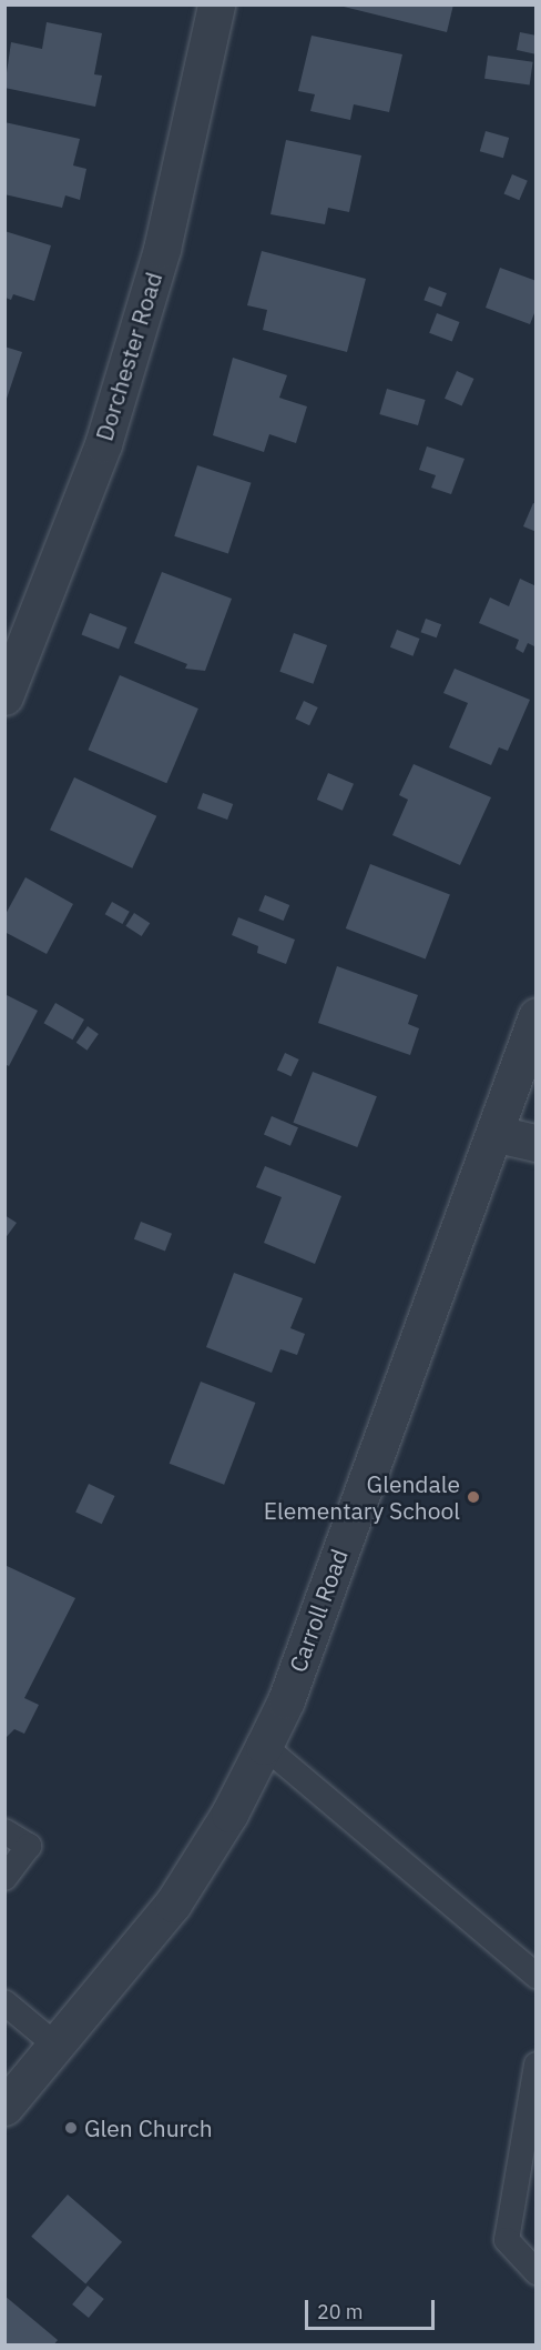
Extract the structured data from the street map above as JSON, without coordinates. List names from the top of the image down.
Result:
{
  "streets": {
    "street": ["Dorchester Road", "Carroll Road"]
  },
  "places": ["Glendale Elementary School", "Glen Church"],
  "scale_bar": "20 m"
}
